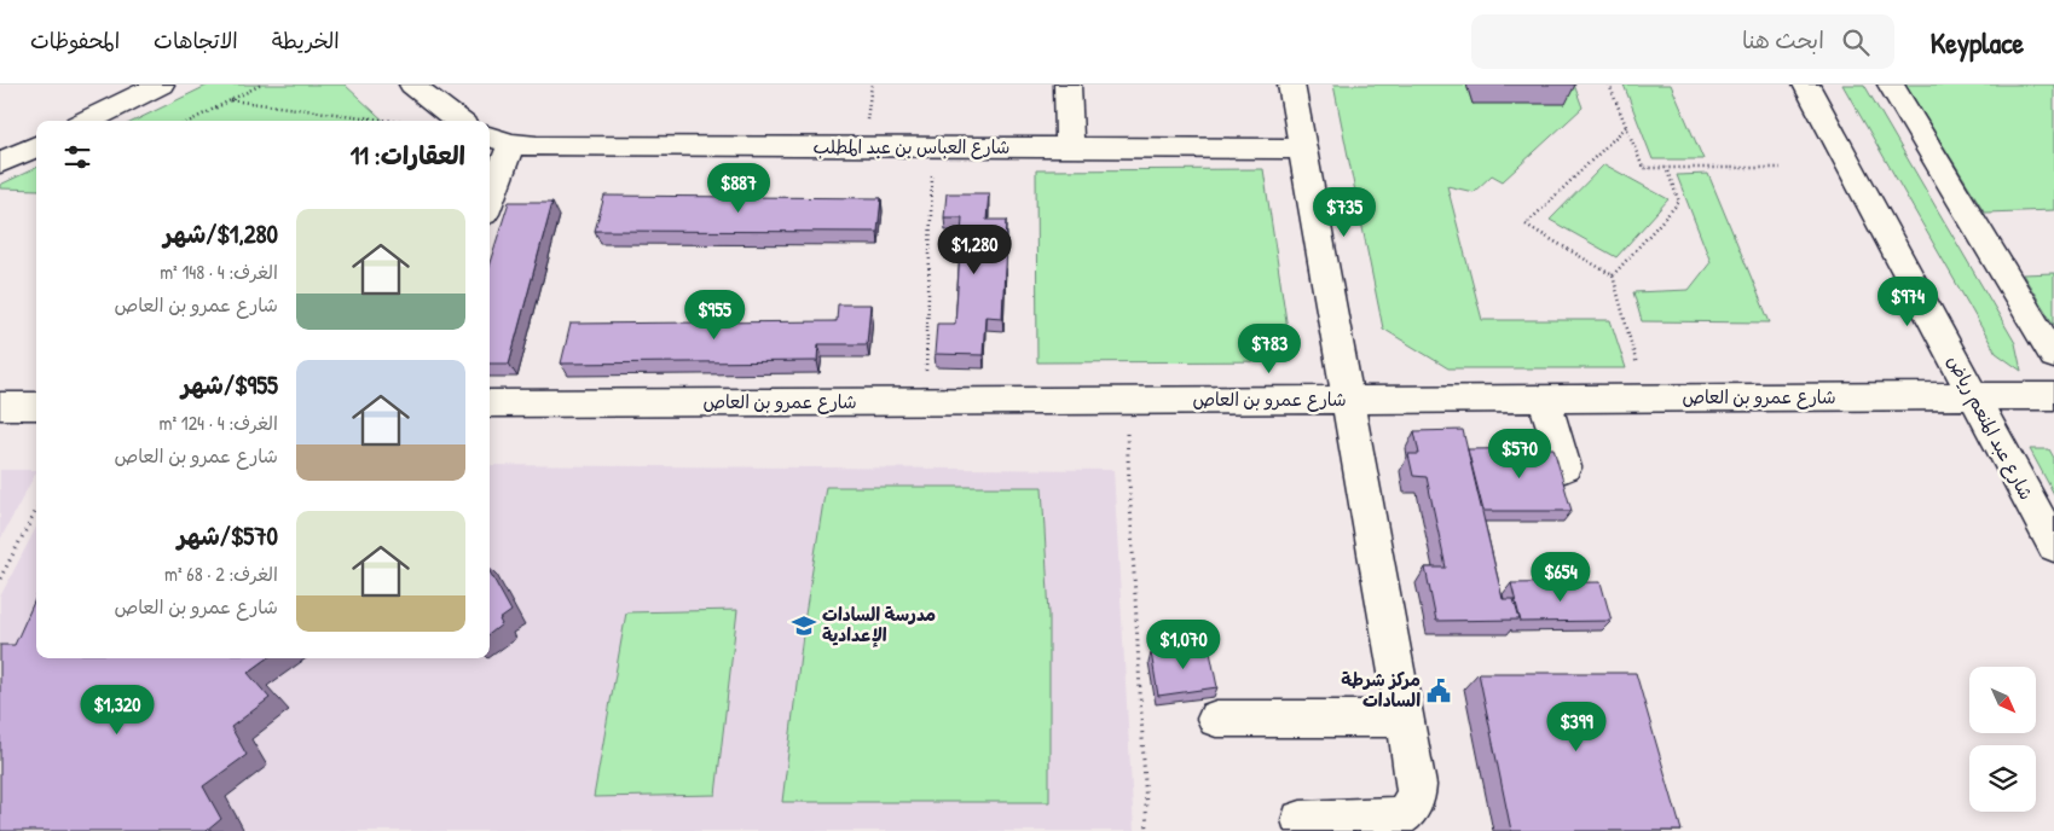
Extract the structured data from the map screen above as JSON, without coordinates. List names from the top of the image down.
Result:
{
  "streets": {
    "street": ["شارع العباس بن عبد المطلب", "شارع عمرو بن العاص", "شارع عبد المنعم رياض"]
  },
  "crossings": [
    ["شارع عمرو بن العاص", "شارع عبد المنعم رياض"]
  ],
  "places": {
    "school or university": ["مدرسة السادات الإعدادية"],
    "public building": ["مركز شرطة السادات"]
  },
  "north": "bottom right",
  "page": {
    "header": "Keyplace",
    "search": "ابحث هنا",
    "nav": ["الخريطة", "الاتجاهات", "المحفوظات"],
    "heading": "العقارات: 11",
    "price": [
      "$887",
      "$735",
      "$1,280",
      "$974",
      "$955",
      "$783",
      "$570",
      "$654",
      "$1,070",
      "$1,320",
      "$399"
    ],
    "list": [
      {
        "name": "$1,280/شهر",
        "note": "الغرف: 4 · 148 m² · شارع عمرو بن العاص"
      },
      {
        "name": "$955/شهر",
        "note": "الغرف: 4 · 124 m² · شارع عمرو بن العاص"
      },
      {
        "name": "$570/شهر",
        "note": "الغرف: 2 · 68 m² · شارع عمرو بن العاص"
      }
    ]
  }
}
